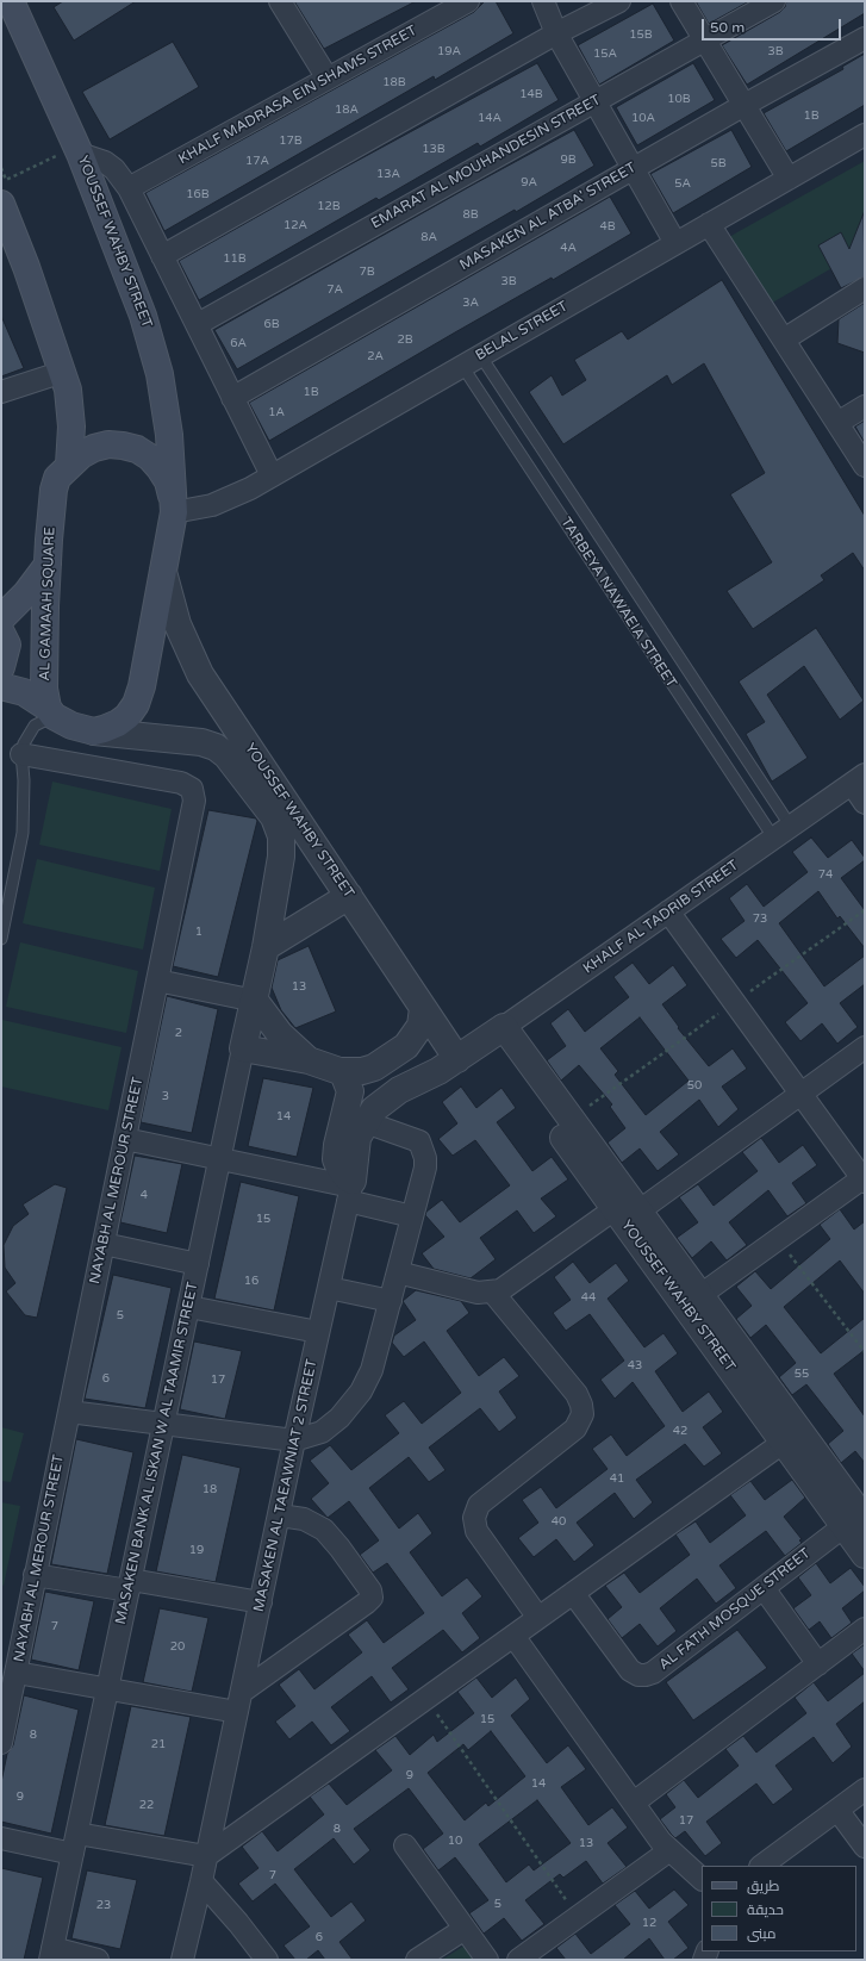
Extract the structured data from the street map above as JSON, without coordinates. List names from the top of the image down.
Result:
{
  "streets": {
    "main road": ["YOUSSEF WAHBY STREET", "AL GAMAAH SQUARE"],
    "street": [
      "KHALF MADRASA EIN SHAMS STREET",
      "EMARAT AL MOUHANDESIN STREET",
      "MASAKEN AL ATBA' STREET",
      "BELAL STREET",
      "KHALF AL TADRIB STREET",
      "NAYABH AL MEROUR STREET",
      "MASAKEN BANK AL ISKAN W AL TAAMIR STREET",
      "MASAKEN AL TAEAWNIAT 2 STREET",
      "AL FATH MOSQUE STREET"
    ],
    "lane": ["TARBEYA NAWAEIA STREET"]
  },
  "crossings": [
    ["YOUSSEF WAHBY STREET", "BELAL STREET"],
    ["YOUSSEF WAHBY STREET", "AL GAMAAH SQUARE"],
    ["YOUSSEF WAHBY STREET", "KHALF AL TADRIB STREET"],
    ["YOUSSEF WAHBY STREET", "MASAKEN BANK AL ISKAN W AL TAAMIR STREET"],
    ["YOUSSEF WAHBY STREET", "MASAKEN AL TAEAWNIAT 2 STREET"],
    ["YOUSSEF WAHBY STREET", "AL FATH MOSQUE STREET"],
    ["BELAL STREET", "TARBEYA NAWAEIA STREET"],
    ["BELAL STREET", "AL GAMAAH SQUARE"],
    ["TARBEYA NAWAEIA STREET", "KHALF AL TADRIB STREET"],
    ["KHALF AL TADRIB STREET", "MASAKEN AL TAEAWNIAT 2 STREET"]
  ],
  "house_numbers": [
    "15B",
    "19A",
    "3B",
    "15A",
    "18B",
    "14B",
    "10B",
    "18A",
    "1B",
    "14A",
    "10A",
    "17B",
    "13B",
    "9B",
    "17A",
    "5B",
    "13A",
    "9A",
    "5A",
    "16B",
    "12B",
    "8B",
    "12A",
    "4B",
    "8A",
    "4A",
    "11B",
    "7B",
    "3B",
    "7A",
    "3A",
    "6B",
    "2B",
    "6A",
    "2A",
    "1B",
    "1A",
    "74",
    "73",
    "1",
    "13",
    "2",
    "50",
    "3",
    "14",
    "4",
    "15",
    "16",
    "44",
    "5",
    "43",
    "55",
    "6",
    "17",
    "42",
    "41",
    "18",
    "40",
    "19",
    "7",
    "20",
    "15",
    "8",
    "21",
    "9",
    "14",
    "9",
    "22",
    "17",
    "8",
    "10",
    "13",
    "7",
    "5",
    "23",
    "12",
    "6"
  ],
  "legend": ["طريق", "حديقة", "مبنى"],
  "scale_bar": "50 m"
}
